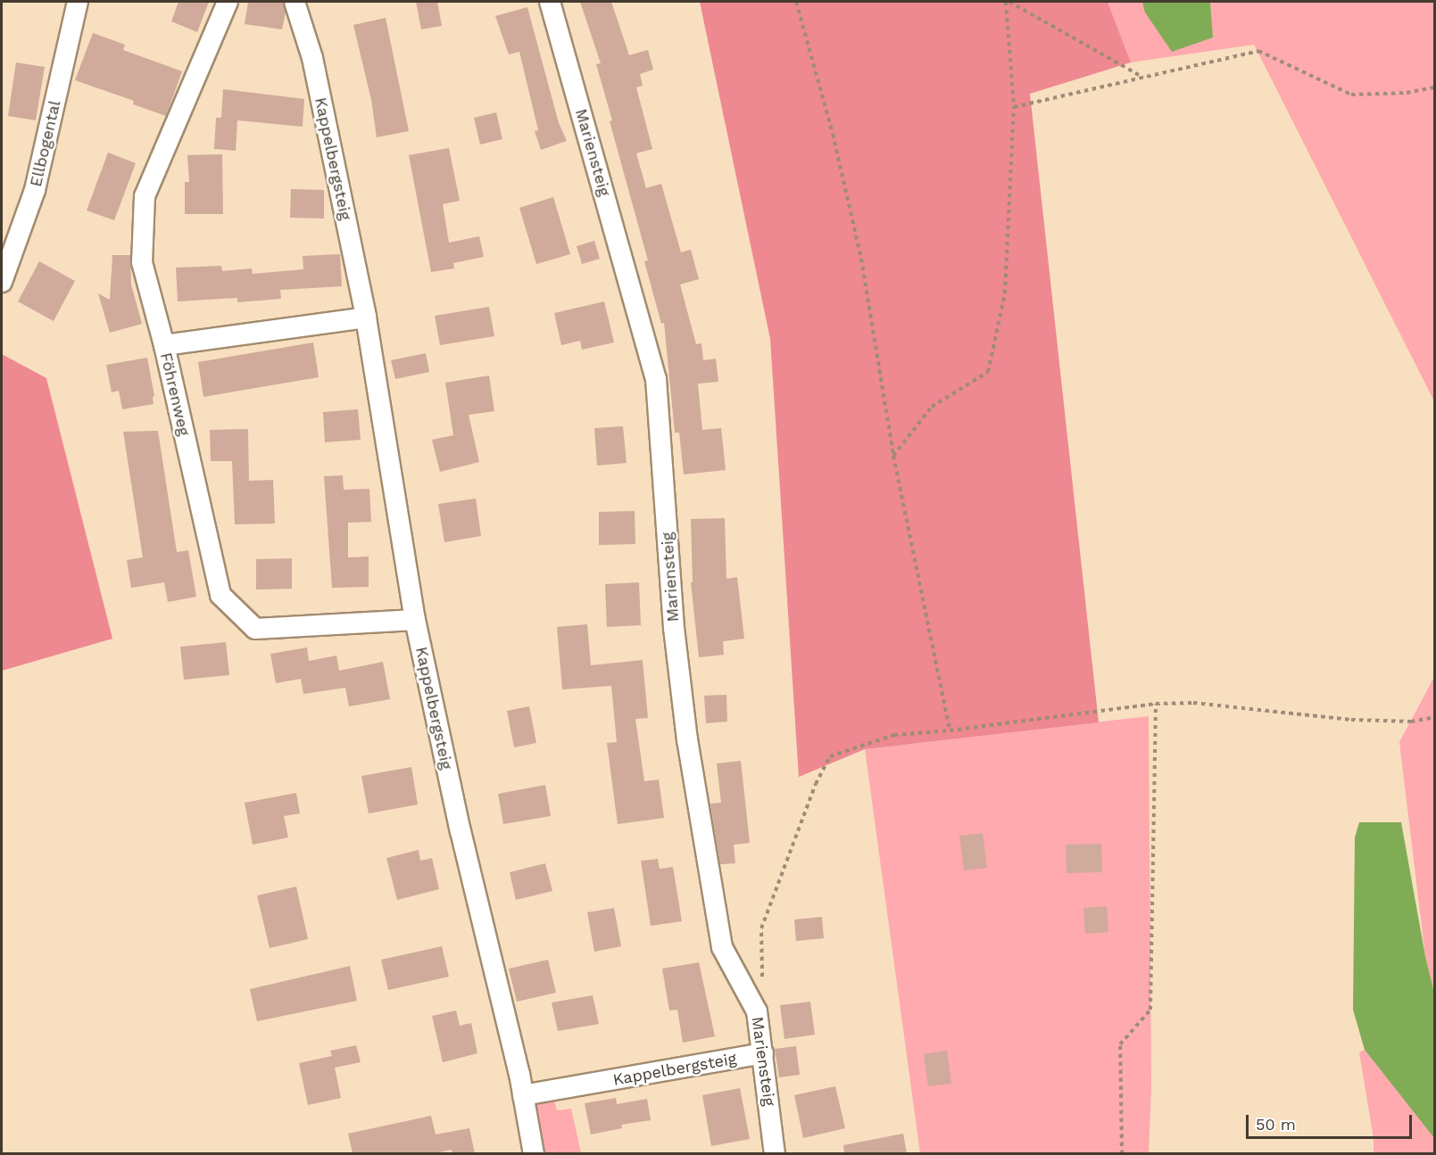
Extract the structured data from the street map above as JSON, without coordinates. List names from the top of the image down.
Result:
{
  "streets": {
    "street": [
      "Ellbogental",
      "Mariensteig",
      "Kappelbergsteig",
      "Föhrenweg"
    ]
  },
  "crossings": [
    ["Mariensteig", "Kappelbergsteig"],
    ["Kappelbergsteig", "Föhrenweg"]
  ],
  "scale_bar": "50 m"
}
